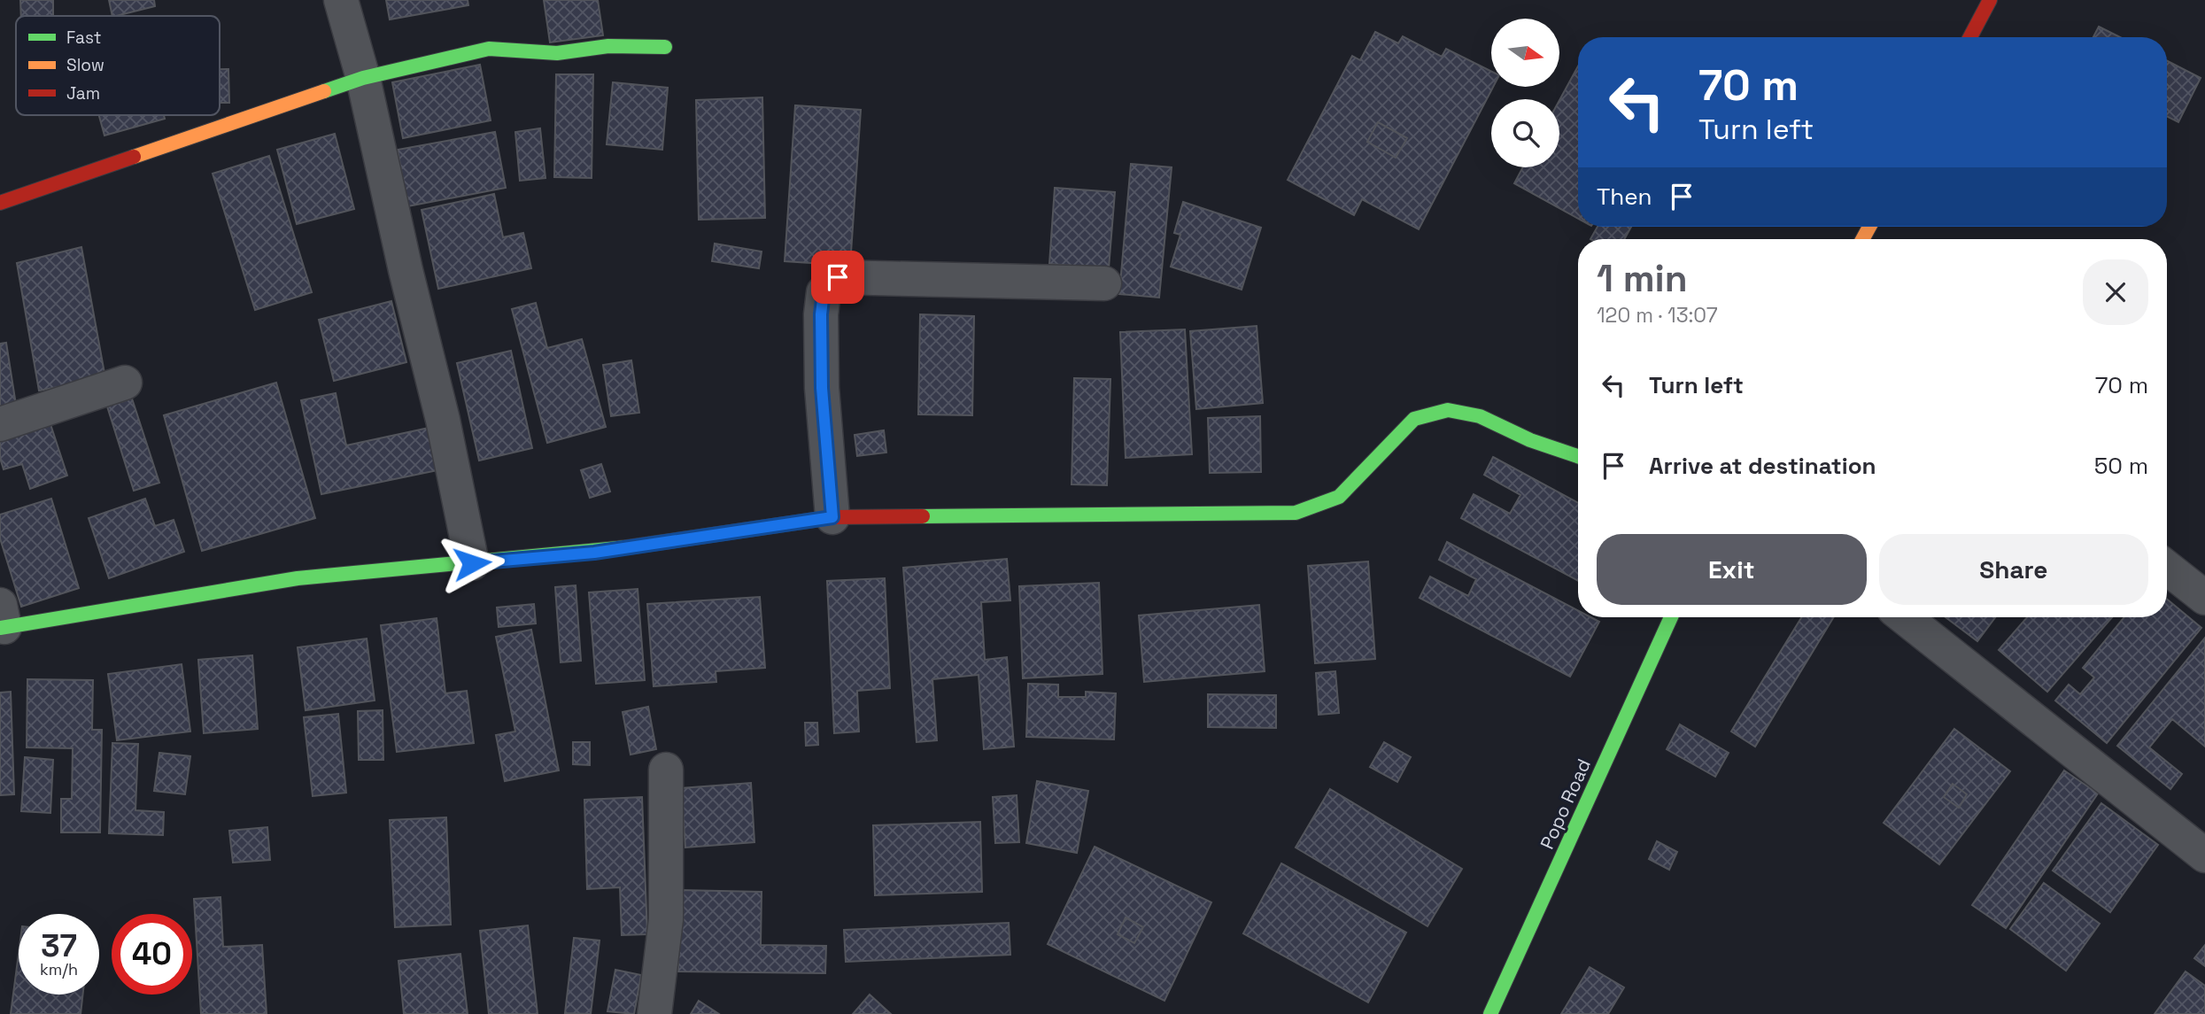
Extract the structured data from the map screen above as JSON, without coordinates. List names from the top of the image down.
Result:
{
  "streets": {
    "street": ["Popo Road"]
  },
  "legend": ["Fast", "Slow", "Jam"],
  "north": "right",
  "page": {
    "turn": ["70 m", "Turn left"],
    "then": "Then",
    "heading": ["1 min", "120 m · 13:07"],
    "list": [
      {
        "name": "Turn left",
        "value": "70 m"
      },
      {
        "name": "Arrive at destination",
        "value": "50 m"
      }
    ],
    "buttons": ["Exit", "Share"],
    "speed": "37 km/h",
    "limit": "40"
  }
}
